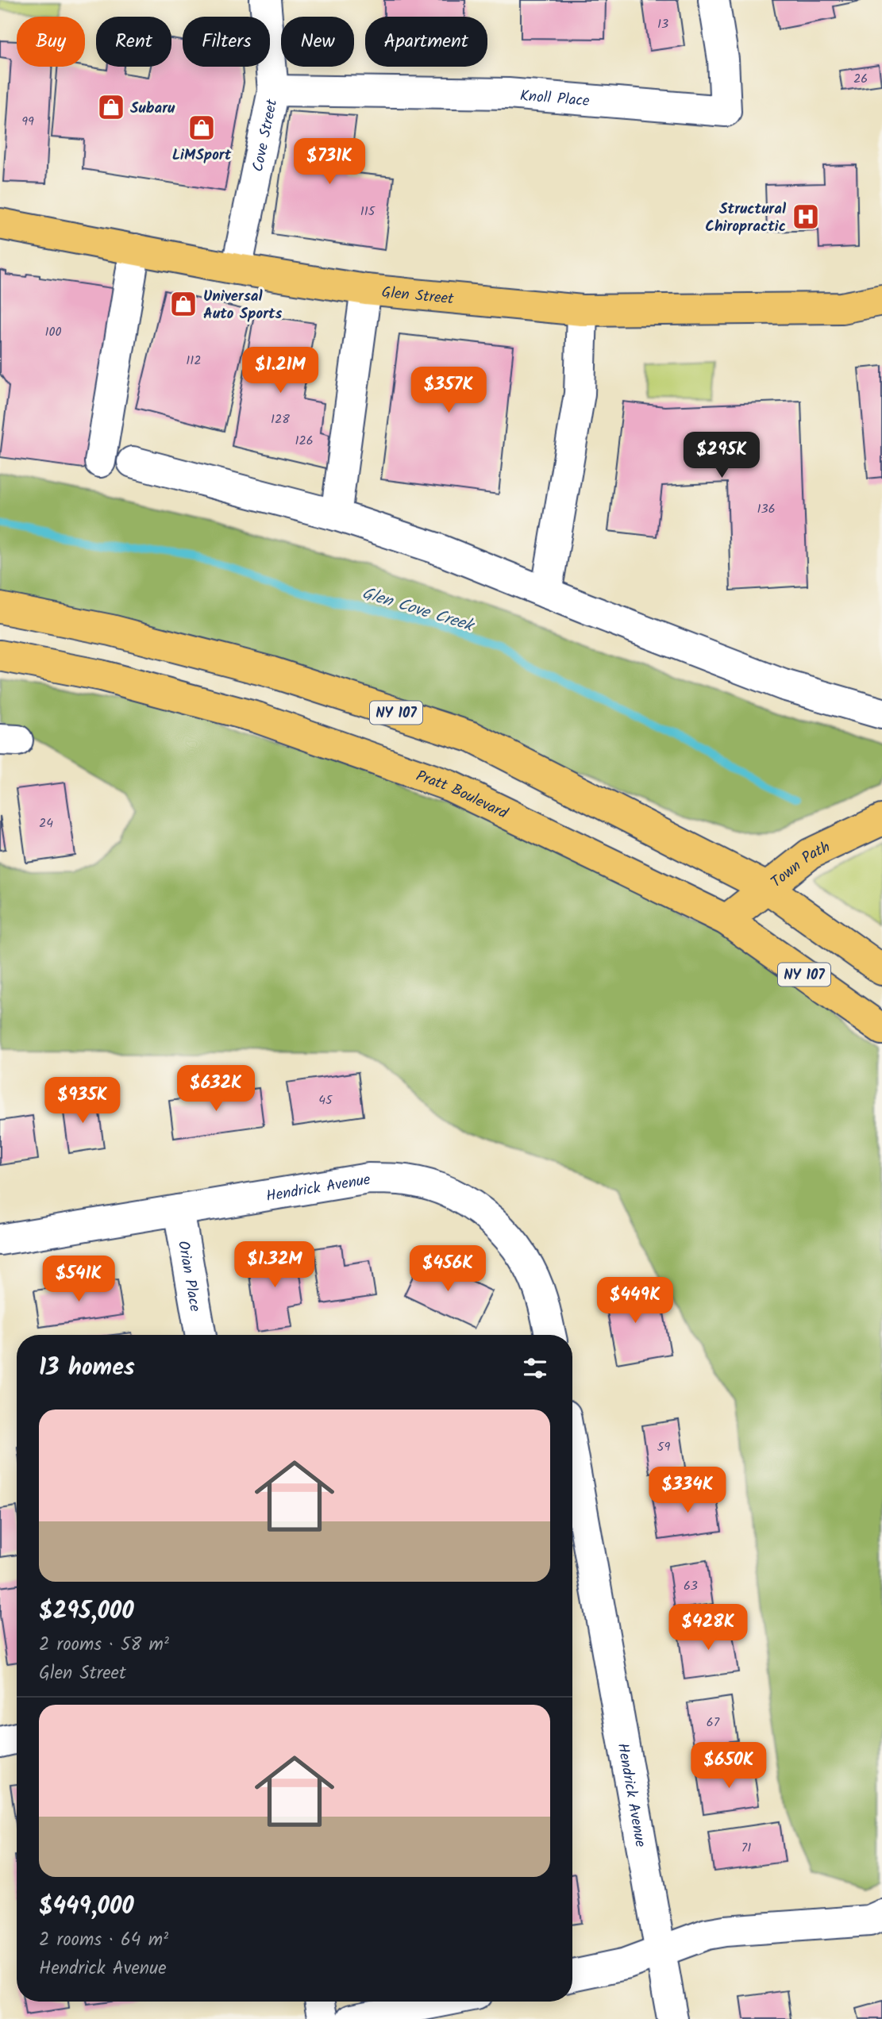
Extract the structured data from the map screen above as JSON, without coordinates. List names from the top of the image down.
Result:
{
  "streets": {
    "main road": [
      "Glen Street",
      "NY 107",
      "Pratt Boulevard",
      "Town Path"
    ],
    "street": [
      "Knoll Place",
      "Cove Street",
      "Hendrick Avenue",
      "Orian Place"
    ]
  },
  "crossings": [
    ["Knoll Place", "Cove Street"],
    ["Cove Street", "Glen Street"],
    ["NY 107", "Town Path"],
    ["Pratt Boulevard", "Town Path"],
    ["Hendrick Avenue", "Orian Place"]
  ],
  "water": ["Glen Cove Creek"],
  "places": {
    "shop": ["Subaru", "LiMSport", "Universal Auto Sports"],
    "hospital": ["Structural Chiropractic"]
  },
  "house_numbers": [
    "13",
    "26",
    "99",
    "115",
    "100",
    "112",
    "128",
    "126",
    "136",
    "24",
    "45",
    "59",
    "63",
    "67",
    "71"
  ],
  "page": {
    "chip": [
      "Buy",
      "Rent",
      "Filters",
      "New",
      "Apartment"
    ],
    "price": [
      "$731K",
      "$1.21M",
      "$357K",
      "$295K",
      "$632K",
      "$935K",
      "$1.32M",
      "$456K",
      "$541K",
      "$449K",
      "$334K",
      "$428K",
      "$650K"
    ],
    "heading": "13 homes",
    "list": [
      {
        "name": "$295,000",
        "note": "2 rooms · 58 m² · Glen Street"
      },
      {
        "name": "$449,000",
        "note": "2 rooms · 64 m² · Hendrick Avenue"
      }
    ]
  }
}
